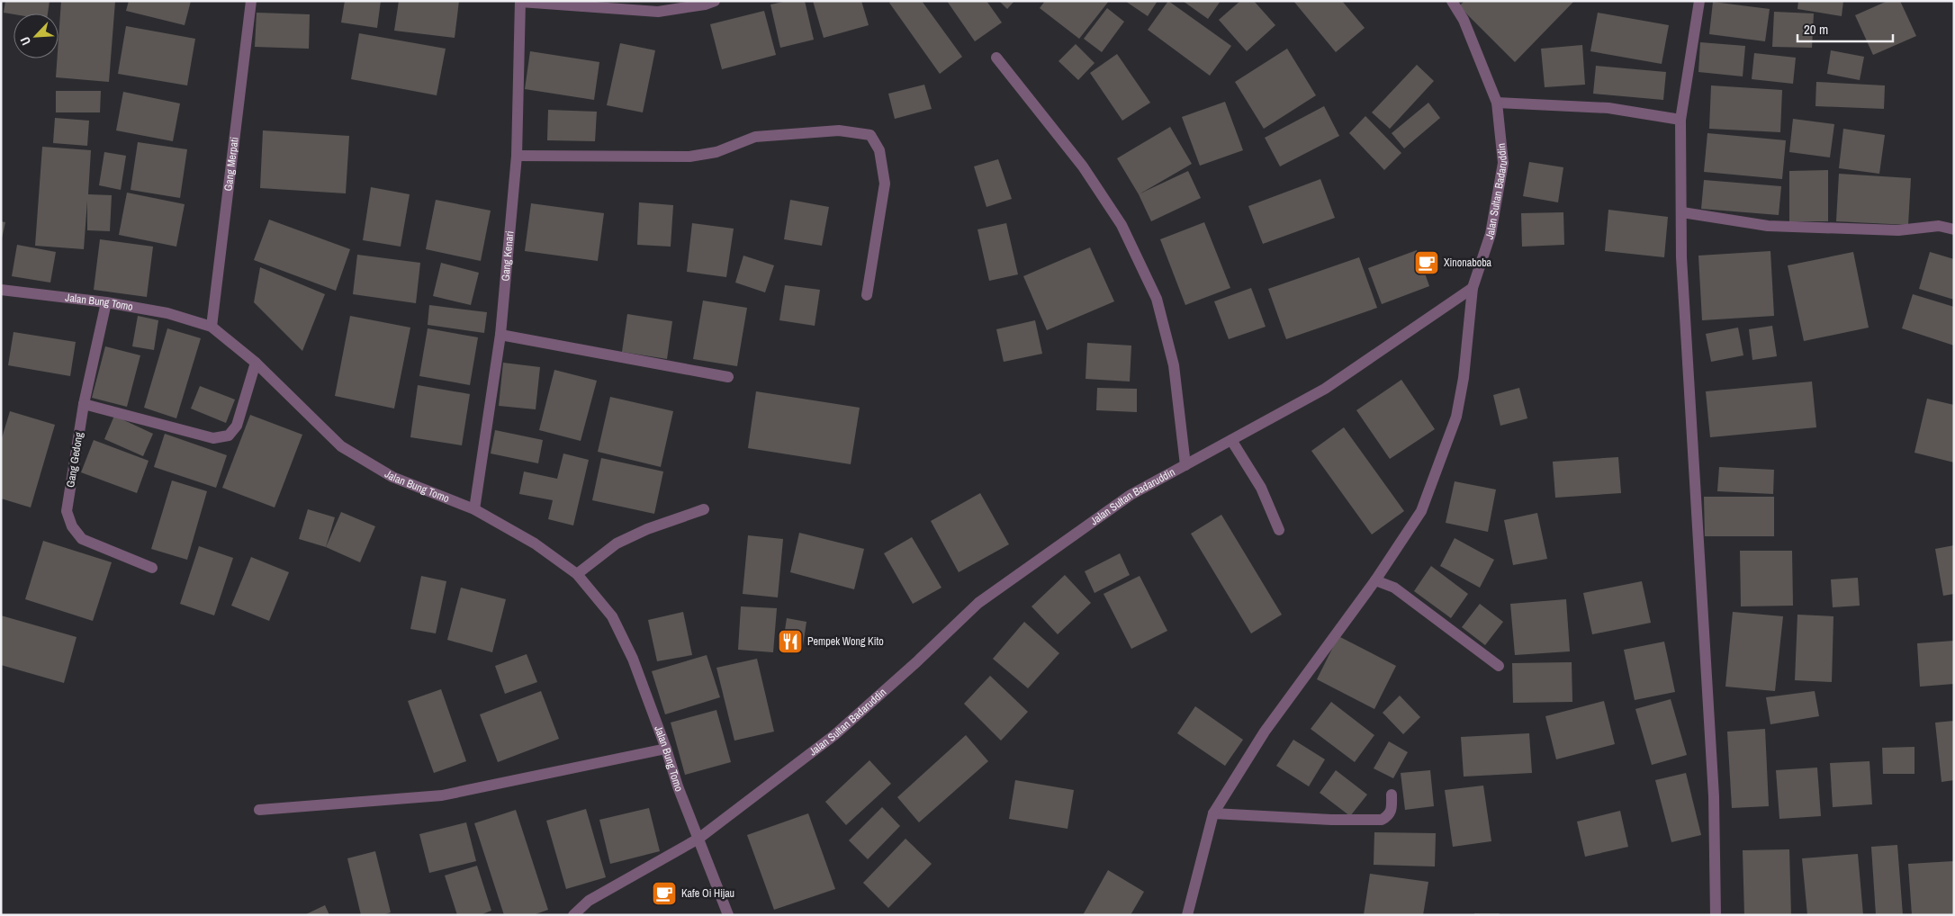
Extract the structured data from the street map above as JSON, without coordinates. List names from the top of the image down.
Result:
{
  "streets": {
    "street": [
      "Gang Merpati",
      "Jalan Sultan Badaruddin",
      "Gang Kenari",
      "Jalan Bung Tomo",
      "Gang Gedong"
    ]
  },
  "crossings": [
    ["Gang Merpati", "Jalan Bung Tomo"],
    ["Jalan Sultan Badaruddin", "Jalan Bung Tomo"],
    ["Gang Kenari", "Jalan Bung Tomo"],
    ["Jalan Bung Tomo", "Gang Gedong"]
  ],
  "places": {
    "cafe": ["Xinonaboba", "Kafe Oi Hijau"],
    "restaurant": ["Pempek Wong Kito"]
  },
  "scale_bar": "20 m",
  "north": "bottom left"
}
